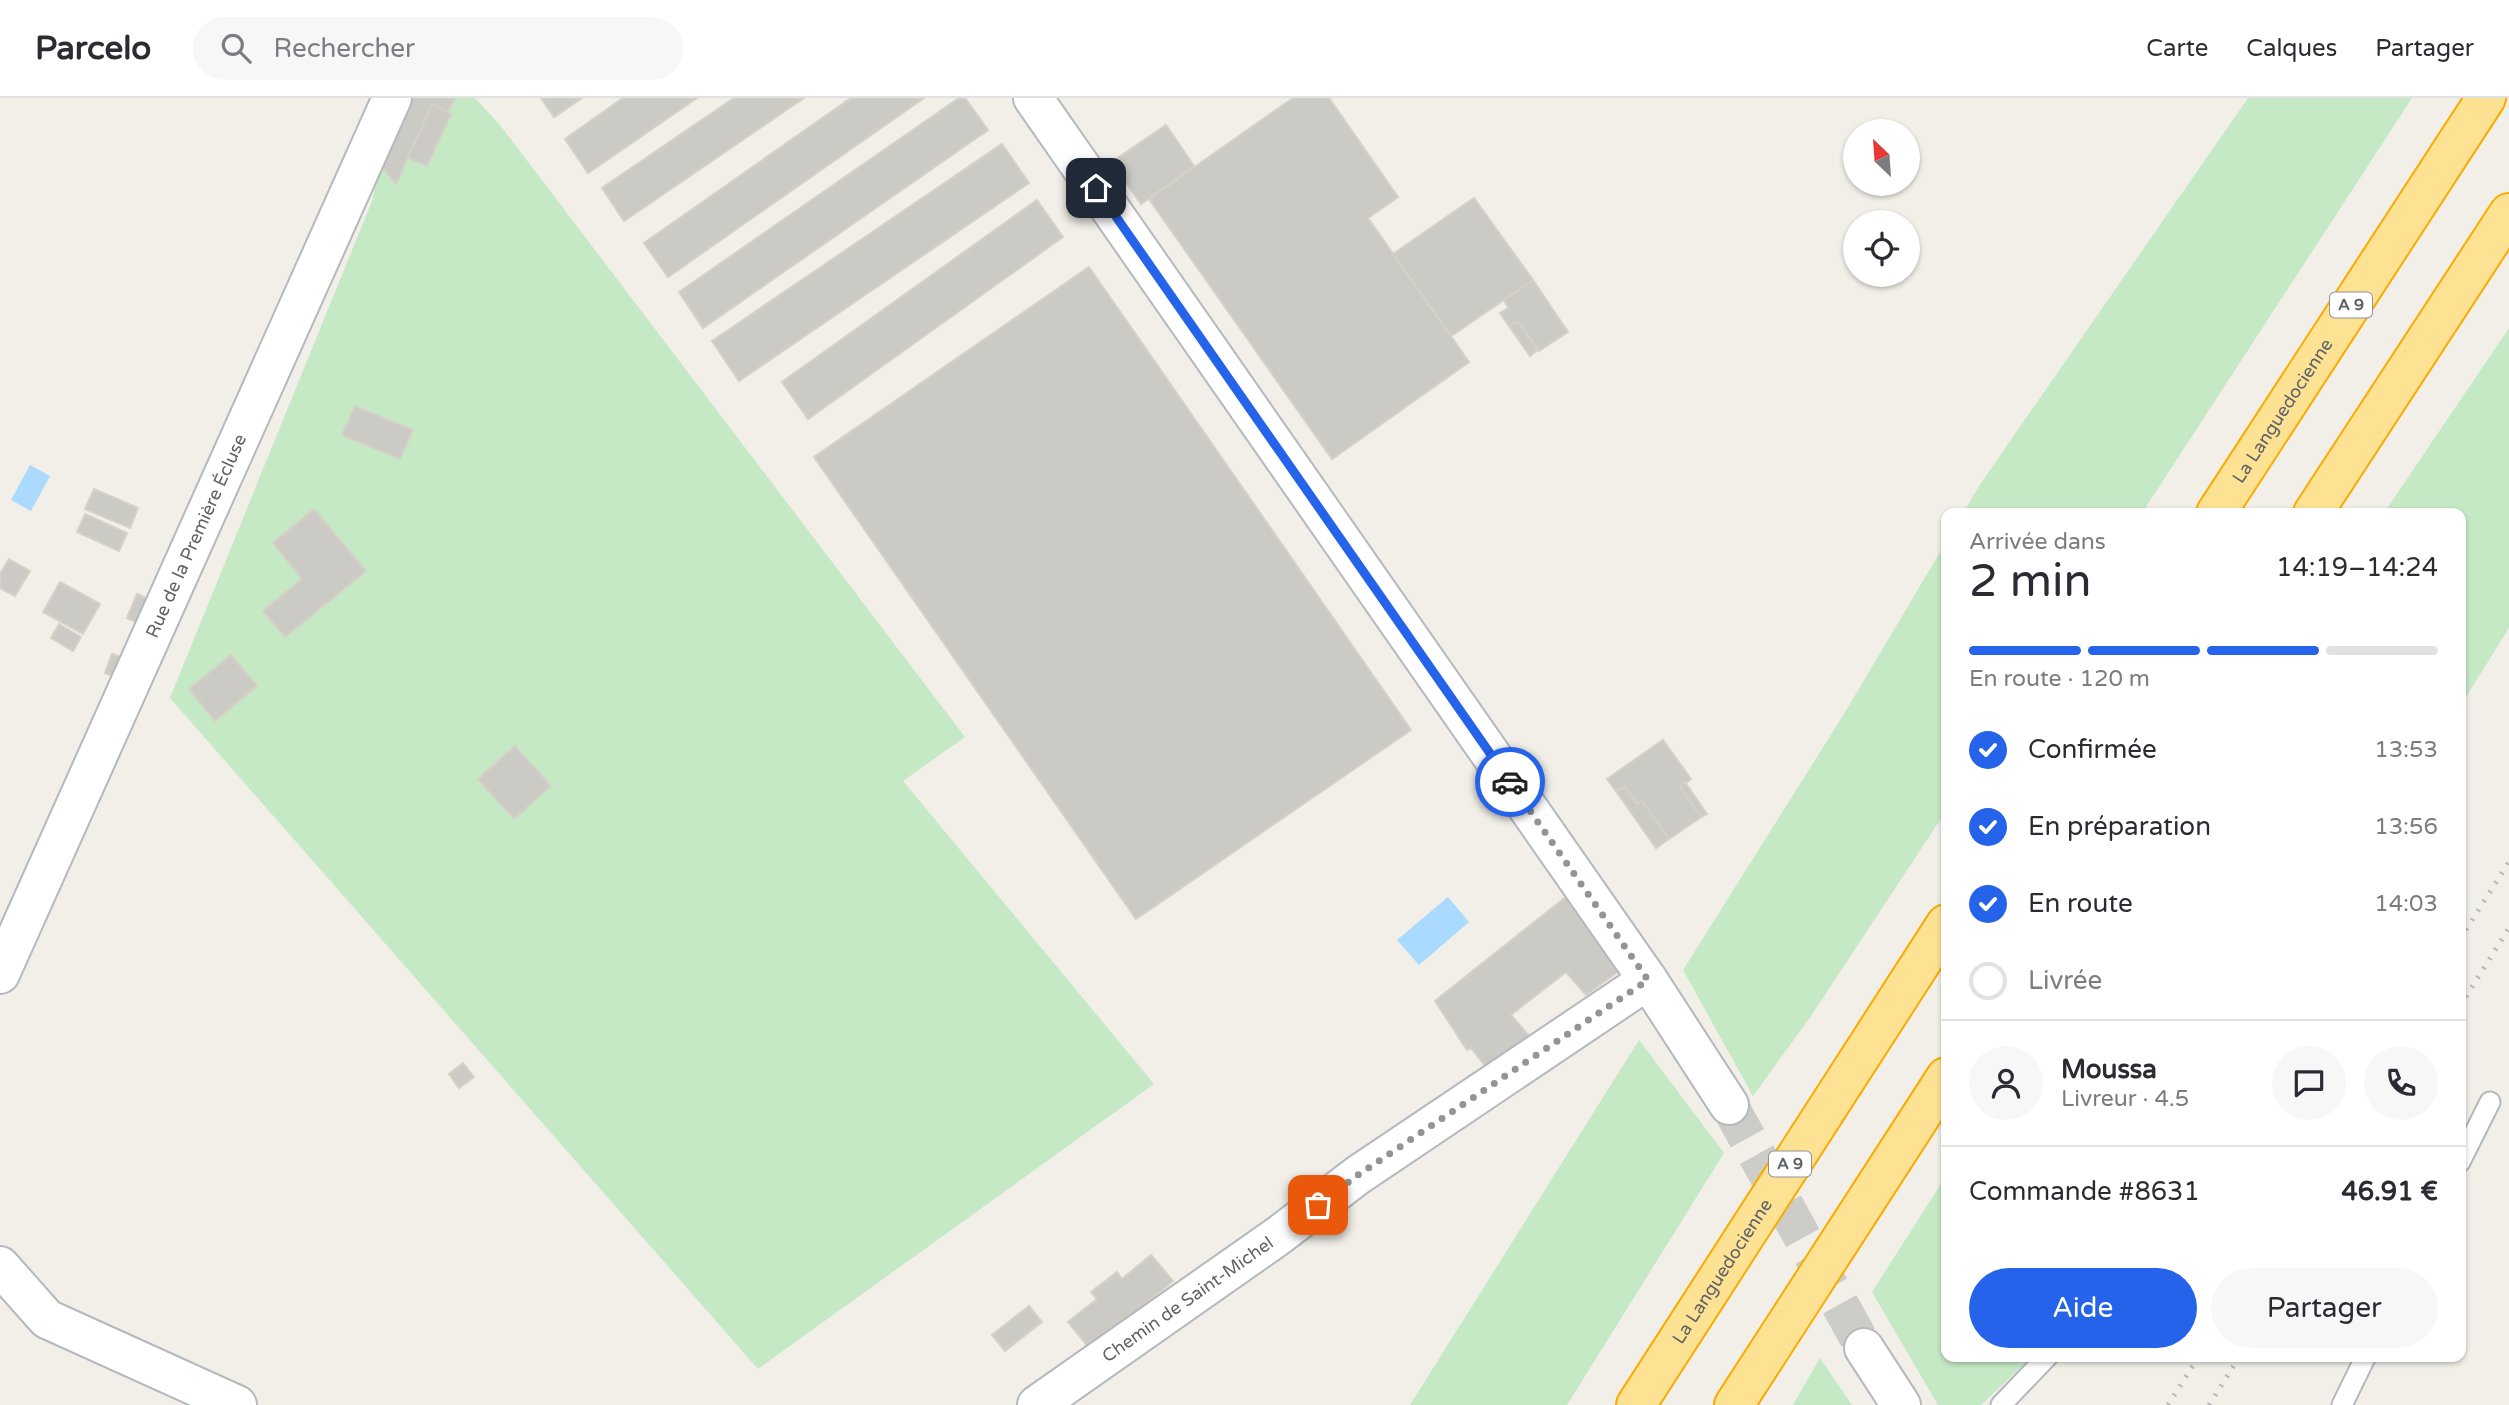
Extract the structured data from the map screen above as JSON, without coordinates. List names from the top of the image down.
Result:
{
  "streets": {
    "highway": ["A 9", "La Languedocienne"],
    "street": ["Rue de la Première Écluse", "Chemin de Saint-Michel"]
  },
  "north": "top left",
  "page": {
    "header": "Parcelo",
    "search": "Rechercher",
    "nav": ["Carte", "Calques", "Partager"],
    "heading": ["2 min", "Arrivée dans", "14:19–14:24"],
    "panel": [
      "Moussa",
      "Livreur · 4.5",
      "Commande #8631",
      "46.91 €"
    ],
    "bar": "En route · 120 m",
    "list": [
      ["Confirmée", "13:53"],
      ["En préparation", "13:56"],
      ["En route", "14:03"],
      "Livrée"
    ],
    "buttons": ["Aide", "Partager"]
  }
}
